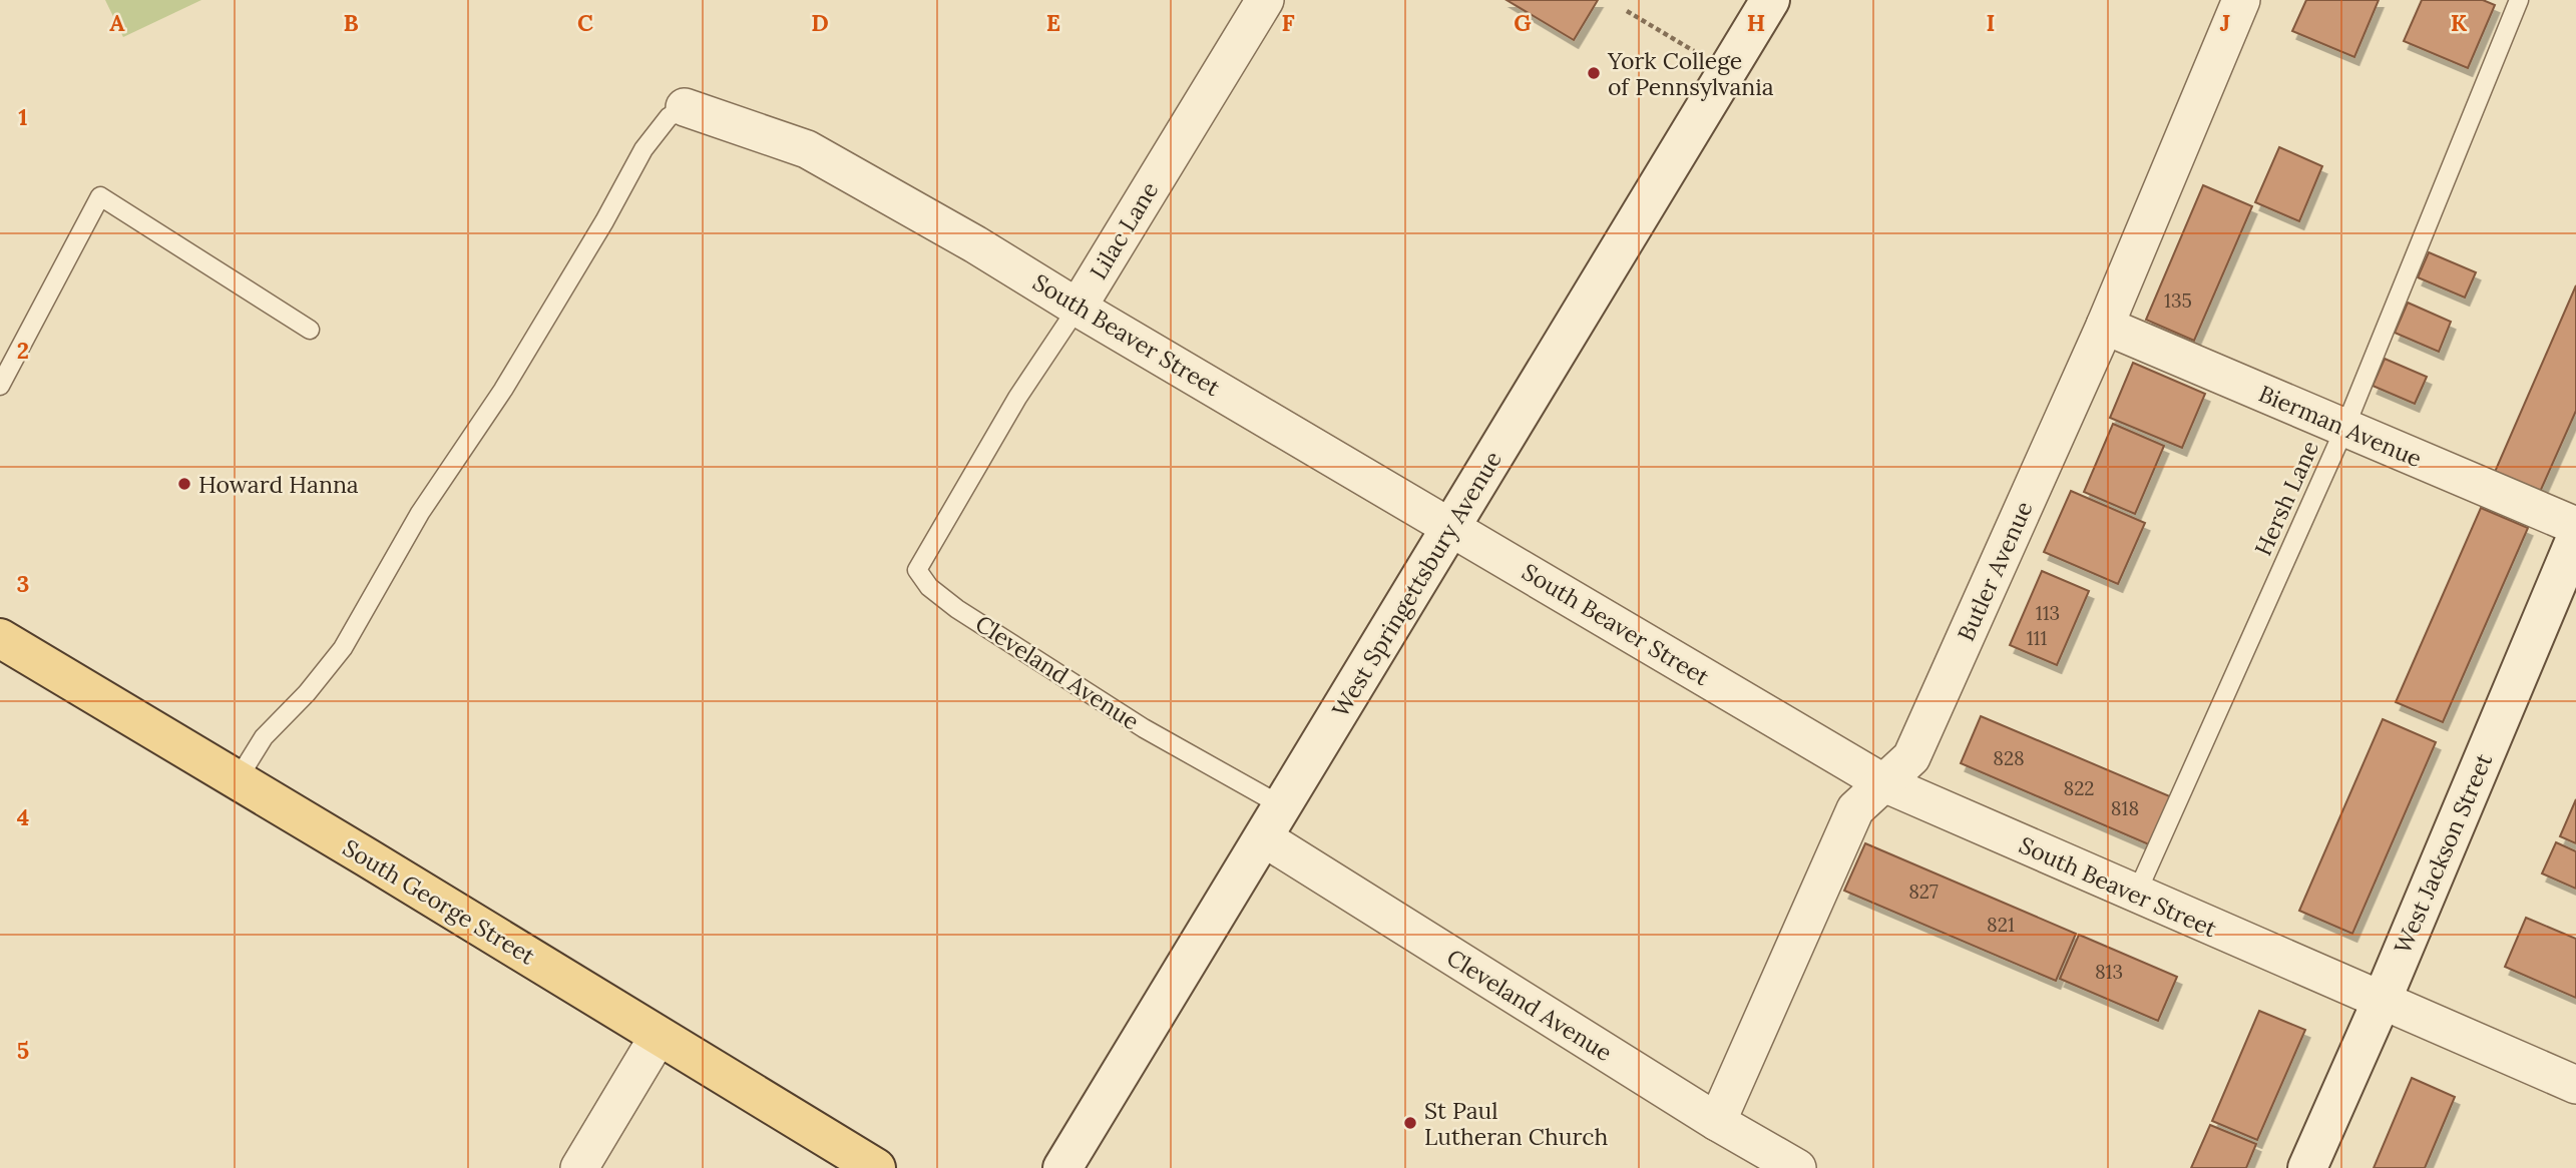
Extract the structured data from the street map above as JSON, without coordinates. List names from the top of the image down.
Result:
{
  "streets": {
    "main road": ["South George Street"],
    "street": [
      "Lilac Lane",
      "South Beaver Street",
      "Bierman Avenue",
      "Butler Avenue",
      "West Springettsbury Avenue",
      "Cleveland Avenue",
      "West Jackson Street"
    ],
    "lane": ["Hersh Lane"]
  },
  "crossings": [
    ["Lilac Lane", "South Beaver Street"],
    ["Lilac Lane", "Cleveland Avenue"],
    ["South Beaver Street", "Hersh Lane"],
    ["South Beaver Street", "Butler Avenue"],
    ["South Beaver Street", "West Springettsbury Avenue"],
    ["South Beaver Street", "West Jackson Street"],
    ["Bierman Avenue", "Hersh Lane"],
    ["Bierman Avenue", "Butler Avenue"],
    ["Butler Avenue", "Cleveland Avenue"],
    ["West Springettsbury Avenue", "Cleveland Avenue"]
  ],
  "places": ["York College of Pennsylvania", "Howard Hanna", "St Paul Lutheran Church"],
  "house_numbers": [
    "135",
    "113",
    "111",
    "828",
    "822",
    "818",
    "827",
    "821",
    "813"
  ],
  "grid": {
    "columns": [
      "A",
      "B",
      "C",
      "D",
      "E",
      "F",
      "G",
      "H",
      "I",
      "J",
      "K"
    ],
    "rows": [
      "1",
      "2",
      "3",
      "4",
      "5"
    ]
  }
}
